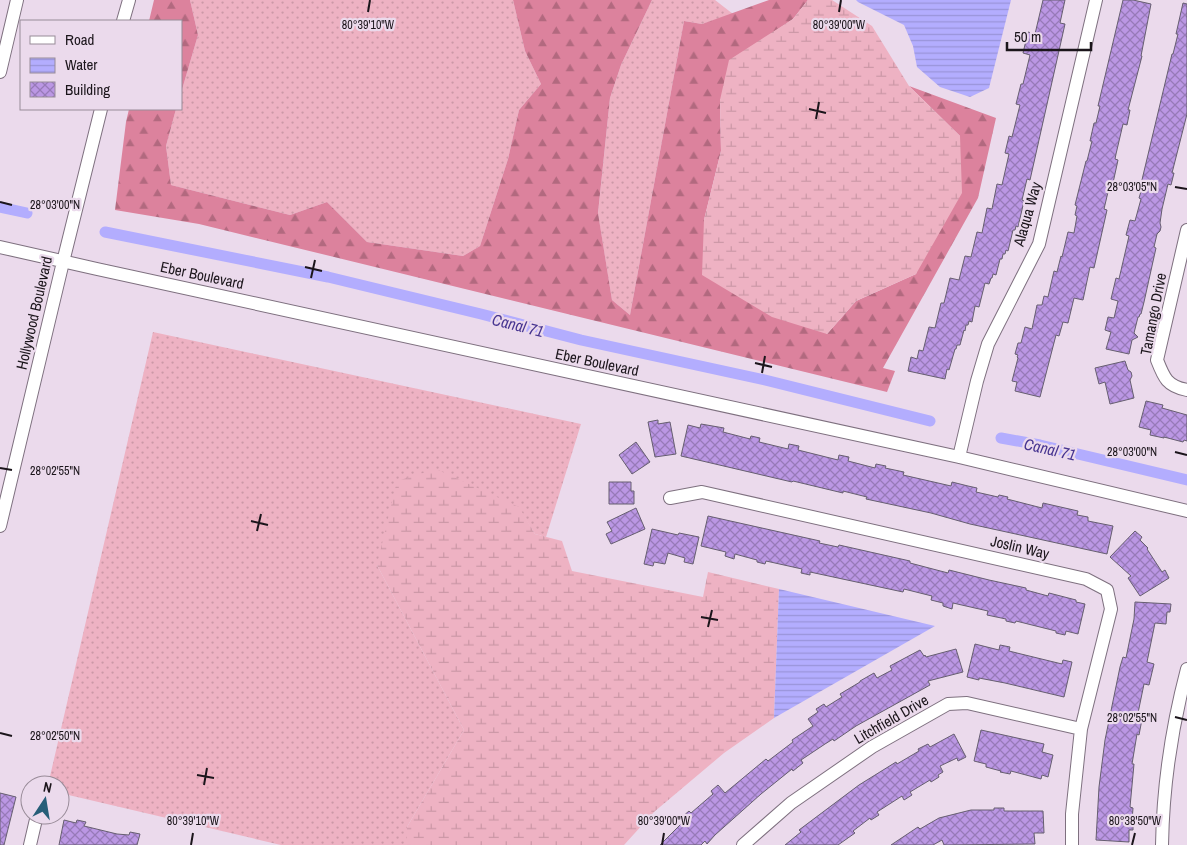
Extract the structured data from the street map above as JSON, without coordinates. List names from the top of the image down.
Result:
{
  "streets": {
    "street": [
      "Alaqua Way",
      "Eber Boulevard",
      "Hollywood Boulevard",
      "Tamango Drive",
      "Joslin Way",
      "Litchfield Drive"
    ]
  },
  "crossings": [
    ["Alaqua Way", "Eber Boulevard"],
    ["Eber Boulevard", "Hollywood Boulevard"],
    ["Joslin Way", "Litchfield Drive"]
  ],
  "water": ["Canal 71"],
  "legend": ["Road", "Water", "Building"],
  "scale_bar": "50 m",
  "north": "top",
  "coordinates": [
    "80°39'10\"W",
    "80°39'00\"W",
    "28°03'05\"N",
    "28°03'00\"N",
    "28°02'55\"N",
    "28°02'50\"N",
    "80°38'50\"W"
  ]
}
